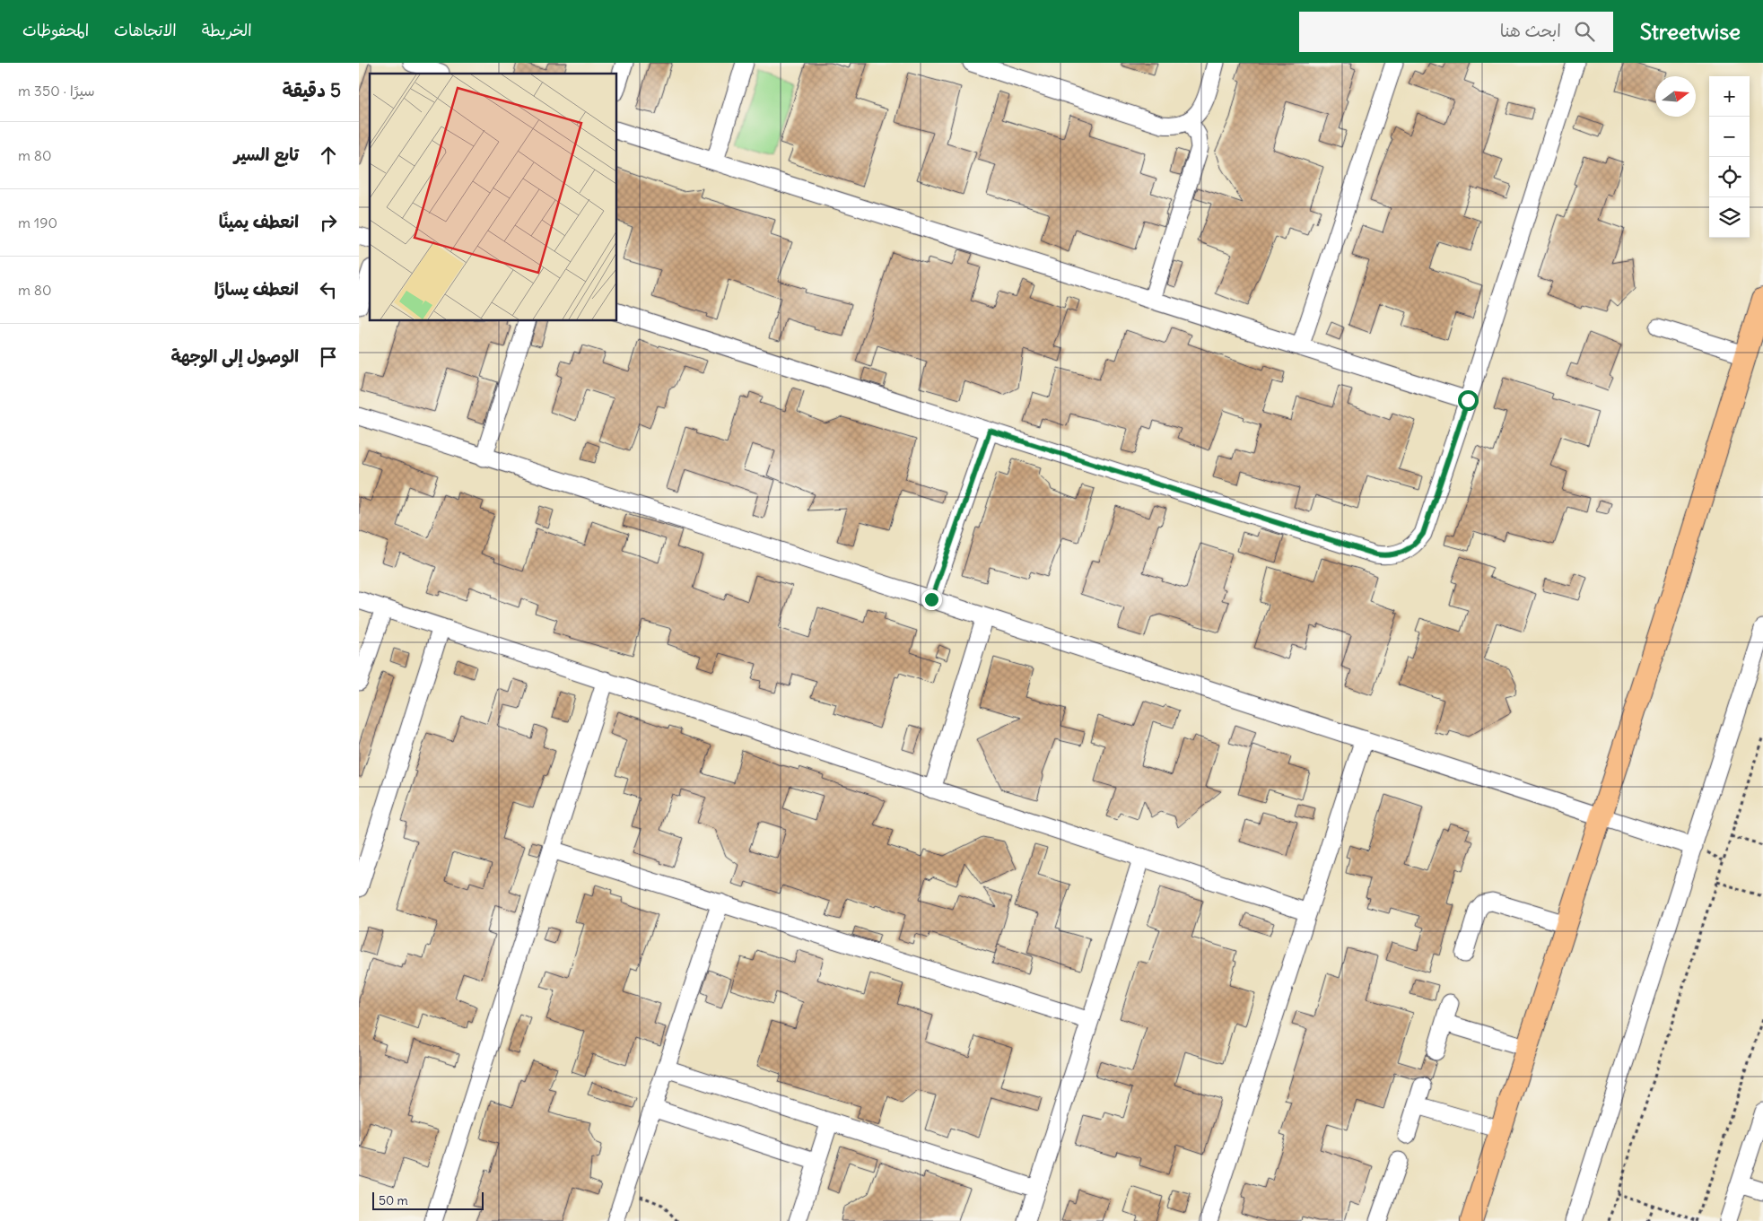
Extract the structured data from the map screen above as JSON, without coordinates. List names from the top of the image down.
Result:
{
  "scale_bar": "50 m",
  "north": "right",
  "page": {
    "header": "Streetwise",
    "search": "ابحث هنا",
    "nav": ["الخريطة", "الاتجاهات", "المحفوظات"],
    "heading": ["5 دقيقة", "سيرًا · 350 m"],
    "map_buttons": ["+", "−"],
    "list": [
      ["تابع السير", "80 m"],
      ["انعطف يمينًا", "190 m"],
      ["انعطف يسارًا", "80 m"],
      "الوصول إلى الوجهة"
    ],
    "scale": "50 m"
  }
}
